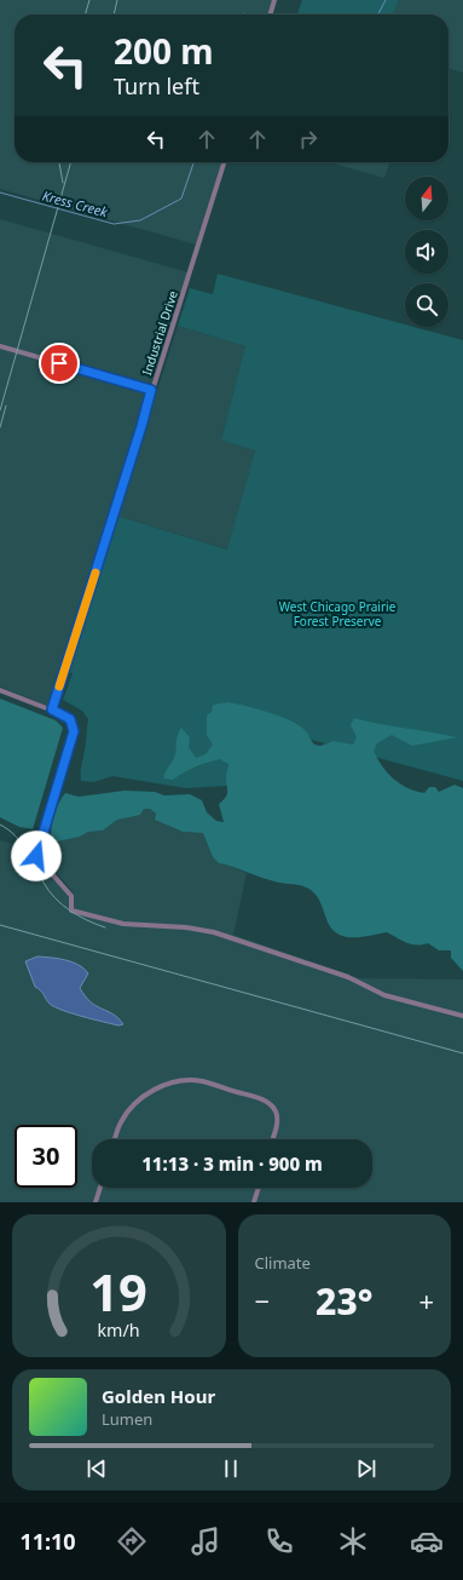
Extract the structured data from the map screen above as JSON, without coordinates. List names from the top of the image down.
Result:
{
  "streets": {
    "street": ["Industrial Drive"]
  },
  "water": ["Kress Creek"],
  "parks": ["West Chicago Prairie Forest Preserve"],
  "north": "top",
  "page": {
    "turn": ["200 m", "Turn left"],
    "limit": "30",
    "trip": "11:13 · 3 min · 900 m",
    "tile": "Climate",
    "heat": ["−", "23°", "+"],
    "song": ["Golden Hour", "Lumen"],
    "tabs": "11:10",
    "gauge": ["19", "km/h"]
  }
}
